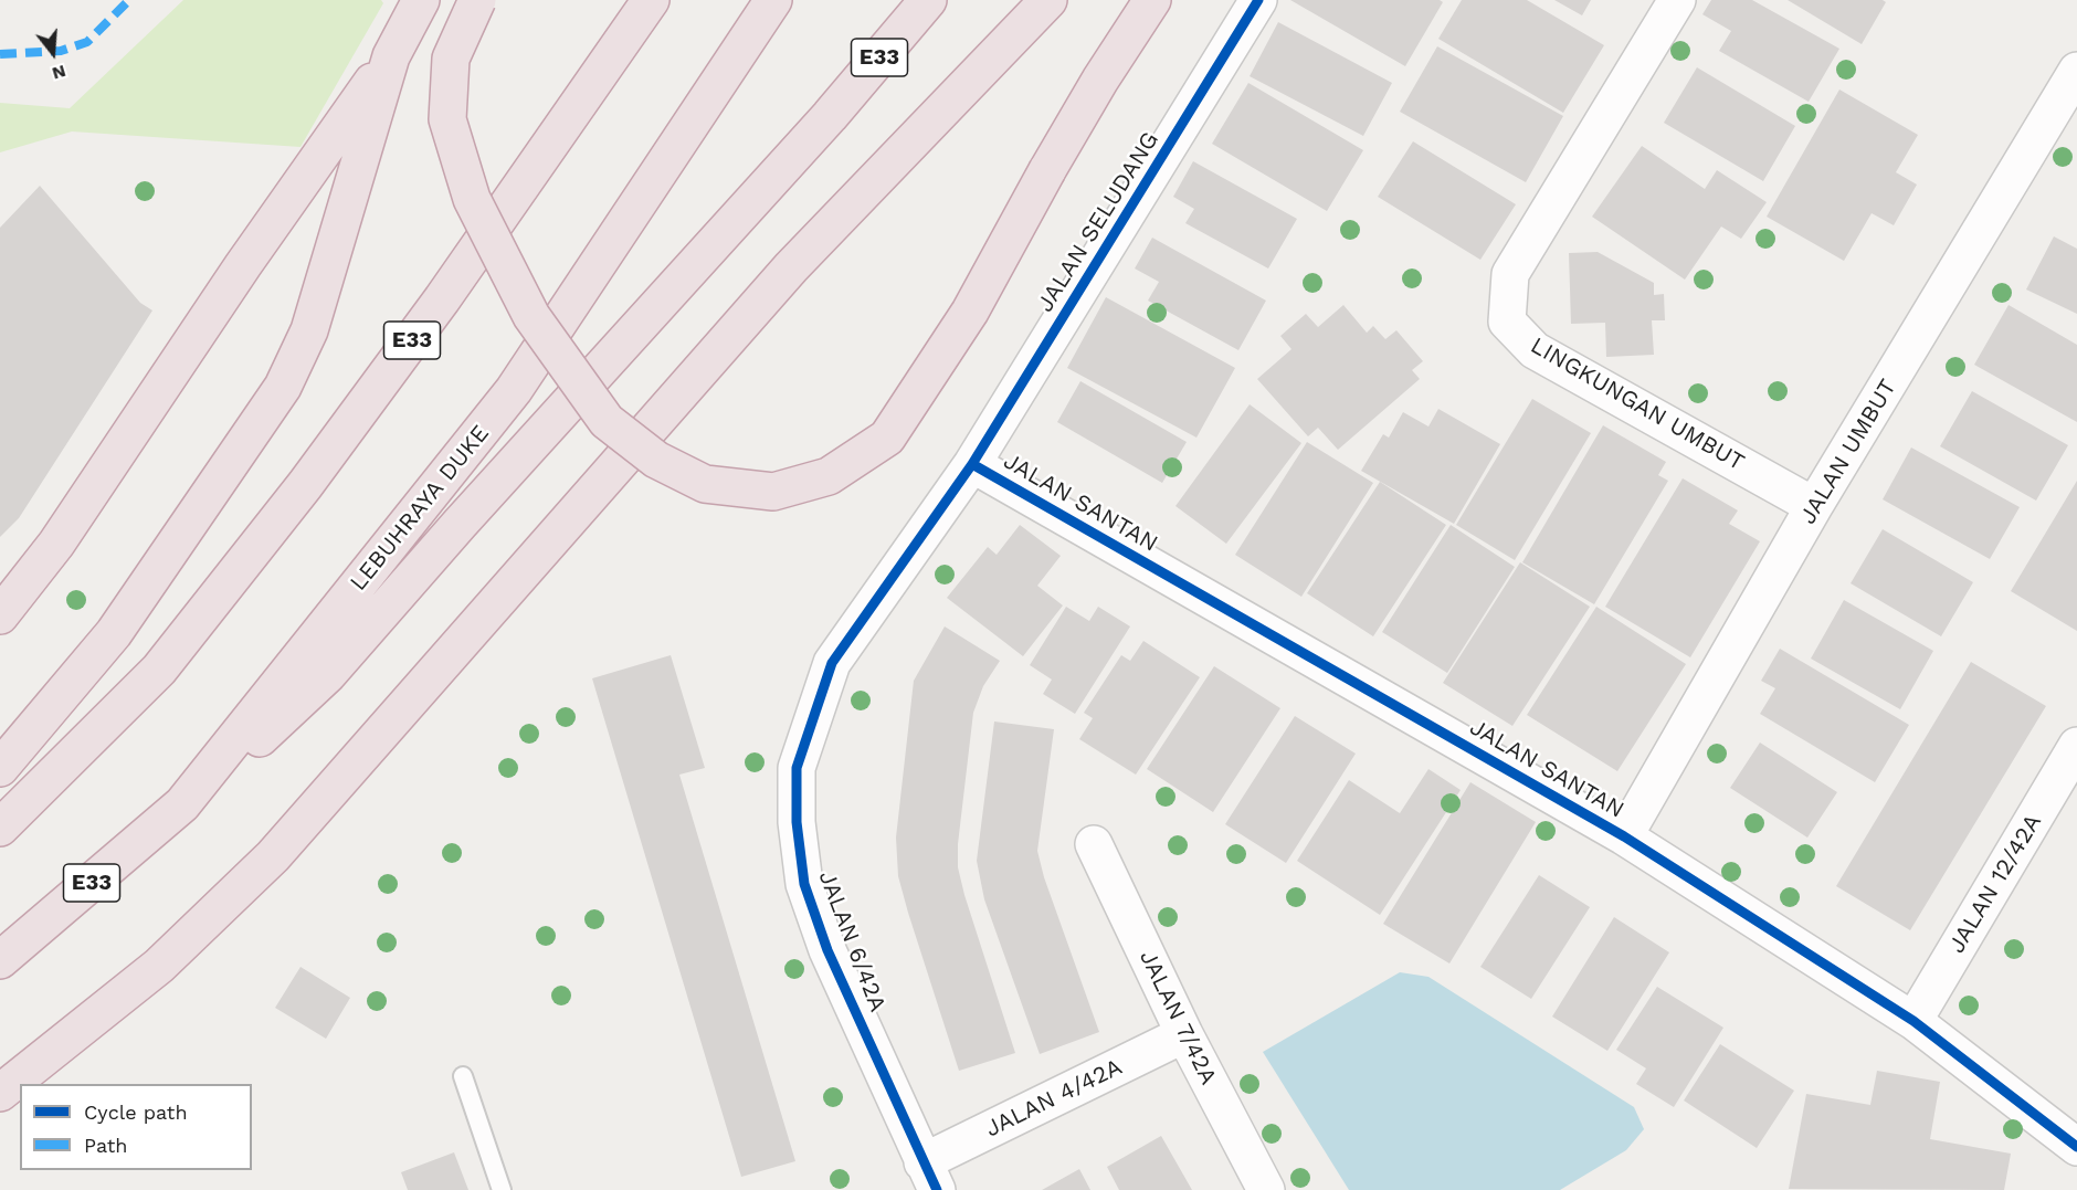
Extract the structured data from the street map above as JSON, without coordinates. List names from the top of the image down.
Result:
{
  "streets": {
    "highway": ["E33", "LEBUHRAYA DUKE"],
    "street": [
      "JALAN SELUDANG",
      "LINGKUNGAN UMBUT",
      "JALAN UMBUT",
      "JALAN SANTAN",
      "JALAN 12/42A",
      "JALAN 6/42A",
      "JALAN 7/42A",
      "JALAN 4/42A"
    ]
  },
  "crossings": [
    ["E33", "LEBUHRAYA DUKE"],
    ["JALAN SELUDANG", "JALAN SANTAN"],
    ["JALAN SELUDANG", "JALAN 6/42A"],
    ["LINGKUNGAN UMBUT", "JALAN UMBUT"],
    ["JALAN UMBUT", "JALAN SANTAN"],
    ["JALAN SANTAN", "JALAN 12/42A"],
    ["JALAN SANTAN", "JALAN 6/42A"],
    ["JALAN 6/42A", "JALAN 4/42A"],
    ["JALAN 7/42A", "JALAN 4/42A"]
  ],
  "legend": ["Cycle path", "Path"],
  "north": "bottom"
}
